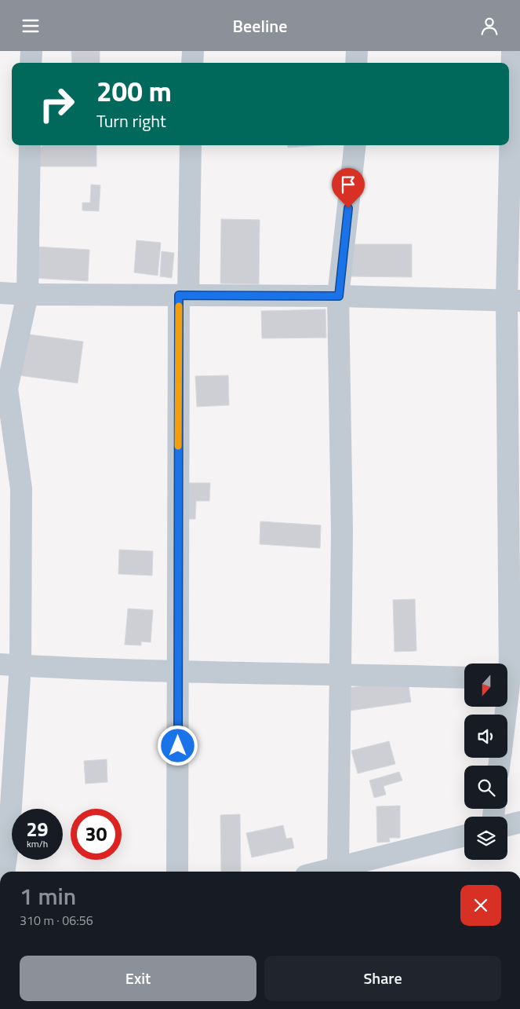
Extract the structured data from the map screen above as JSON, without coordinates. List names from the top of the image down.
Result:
{
  "north": "bottom",
  "page": {
    "header": "Beeline",
    "turn": ["200 m", "Turn right"],
    "speed": "29 km/h",
    "limit": "30",
    "heading": ["1 min", "310 m · 06:56"],
    "buttons": ["Exit", "Share"]
  }
}
